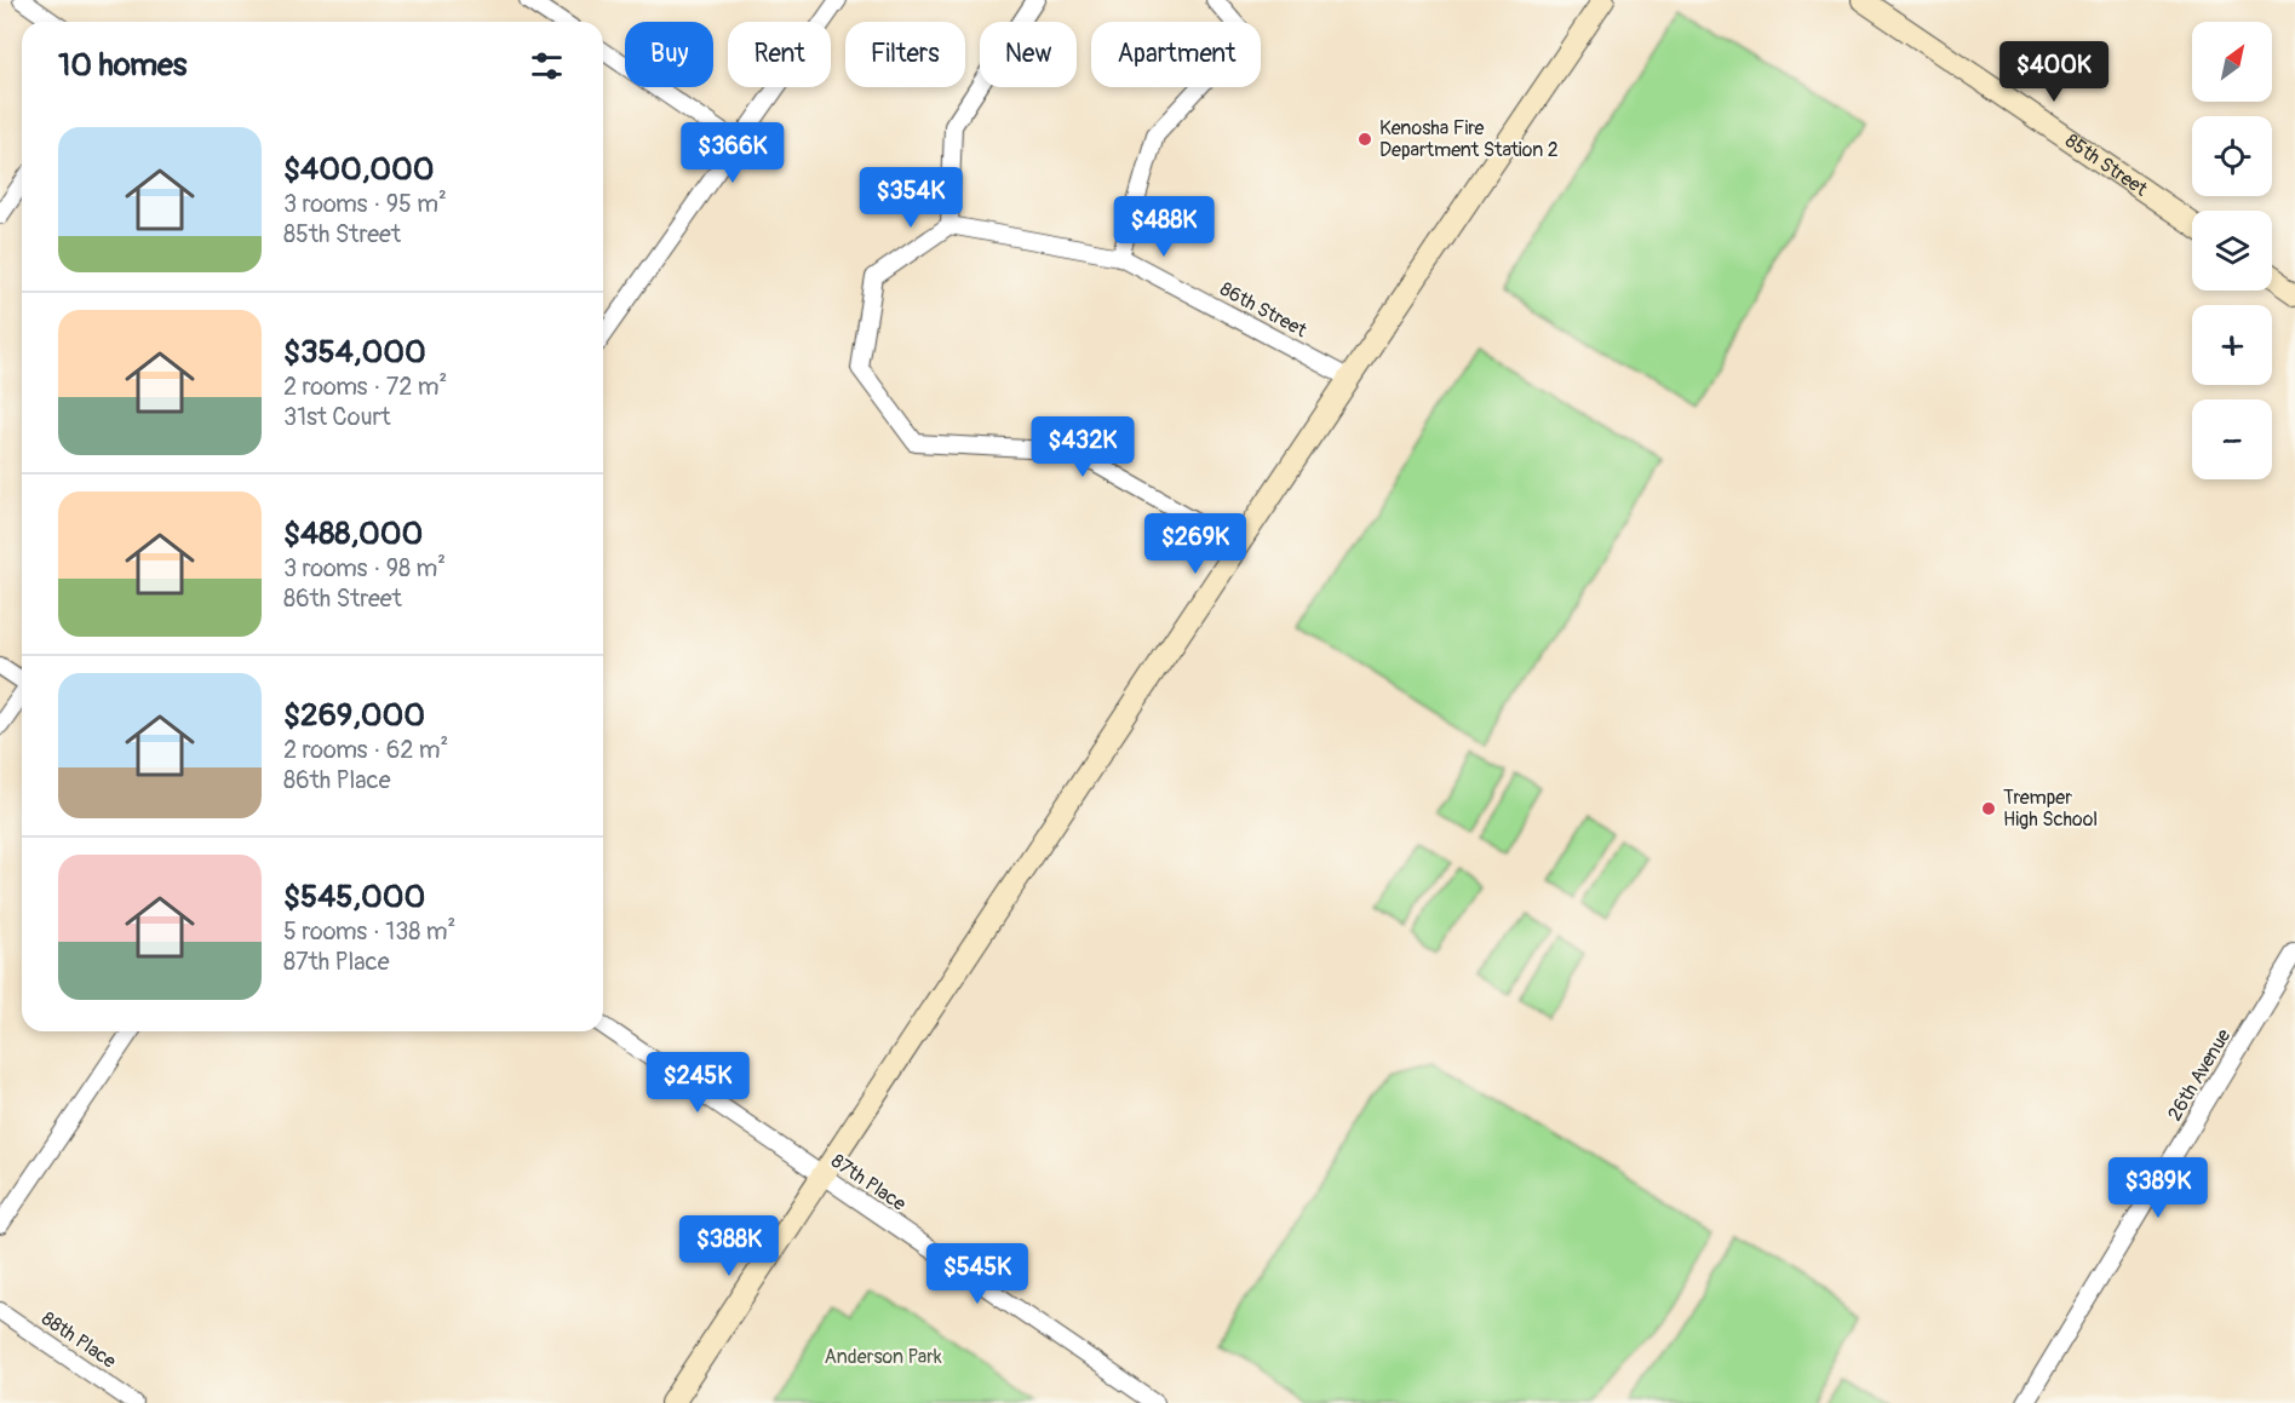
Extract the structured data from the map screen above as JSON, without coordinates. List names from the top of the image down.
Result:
{
  "streets": {
    "street": [
      "85th Street",
      "86th Street",
      "26th Avenue",
      "87th Place",
      "88th Place"
    ]
  },
  "parks": ["Anderson Park"],
  "places": ["Kenosha Fire Department Station 2", "Tremper High School"],
  "north": "top right",
  "page": {
    "map_buttons": ["+", "−"],
    "chip": [
      "Buy",
      "Rent",
      "Filters",
      "New",
      "Apartment"
    ],
    "heading": "10 homes",
    "price": [
      "$400K",
      "$366K",
      "$354K",
      "$488K",
      "$432K",
      "$269K",
      "$245K",
      "$389K",
      "$388K",
      "$545K"
    ],
    "list": [
      {
        "name": "$400,000",
        "note": "3 rooms · 95 m² · 85th Street"
      },
      {
        "name": "$354,000",
        "note": "2 rooms · 72 m² · 31st Court"
      },
      {
        "name": "$488,000",
        "note": "3 rooms · 98 m² · 86th Street"
      },
      {
        "name": "$269,000",
        "note": "2 rooms · 62 m² · 86th Place"
      },
      {
        "name": "$545,000",
        "note": "5 rooms · 138 m² · 87th Place"
      }
    ]
  }
}
